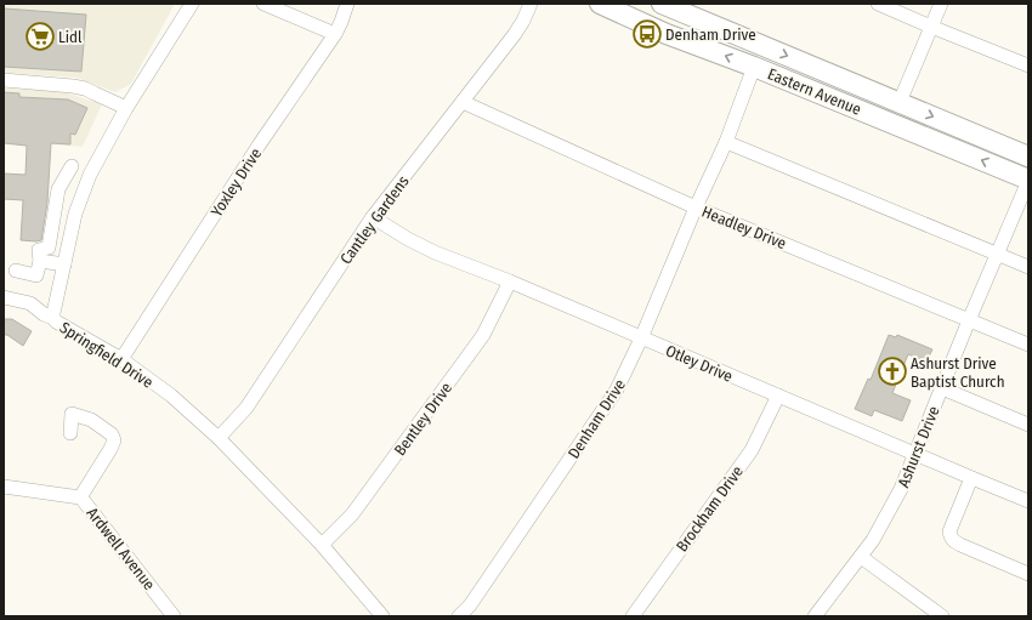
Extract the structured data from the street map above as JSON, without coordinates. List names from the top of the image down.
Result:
{
  "streets": {
    "highway": ["Eastern Avenue"],
    "street": [
      "Yoxley Drive",
      "Cantley Gardens",
      "Headley Drive",
      "Springfield Drive",
      "Otley Drive",
      "Bentley Drive",
      "Denham Drive",
      "Ashurst Drive",
      "Brockham Drive",
      "Ardwell Avenue"
    ]
  },
  "crossings": [
    ["Eastern Avenue", "Denham Drive"],
    ["Eastern Avenue", "Ashurst Drive"],
    ["Yoxley Drive", "Springfield Drive"],
    ["Cantley Gardens", "Headley Drive"],
    ["Cantley Gardens", "Springfield Drive"],
    ["Cantley Gardens", "Otley Drive"],
    ["Headley Drive", "Denham Drive"],
    ["Headley Drive", "Ashurst Drive"],
    ["Springfield Drive", "Bentley Drive"],
    ["Otley Drive", "Bentley Drive"],
    ["Otley Drive", "Denham Drive"],
    ["Otley Drive", "Ashurst Drive"],
    ["Otley Drive", "Brockham Drive"]
  ],
  "places": {
    "bus stop": ["Denham Drive"],
    "supermarket": ["Lidl"],
    "church": ["Ashurst Drive Baptist Church"]
  }
}
